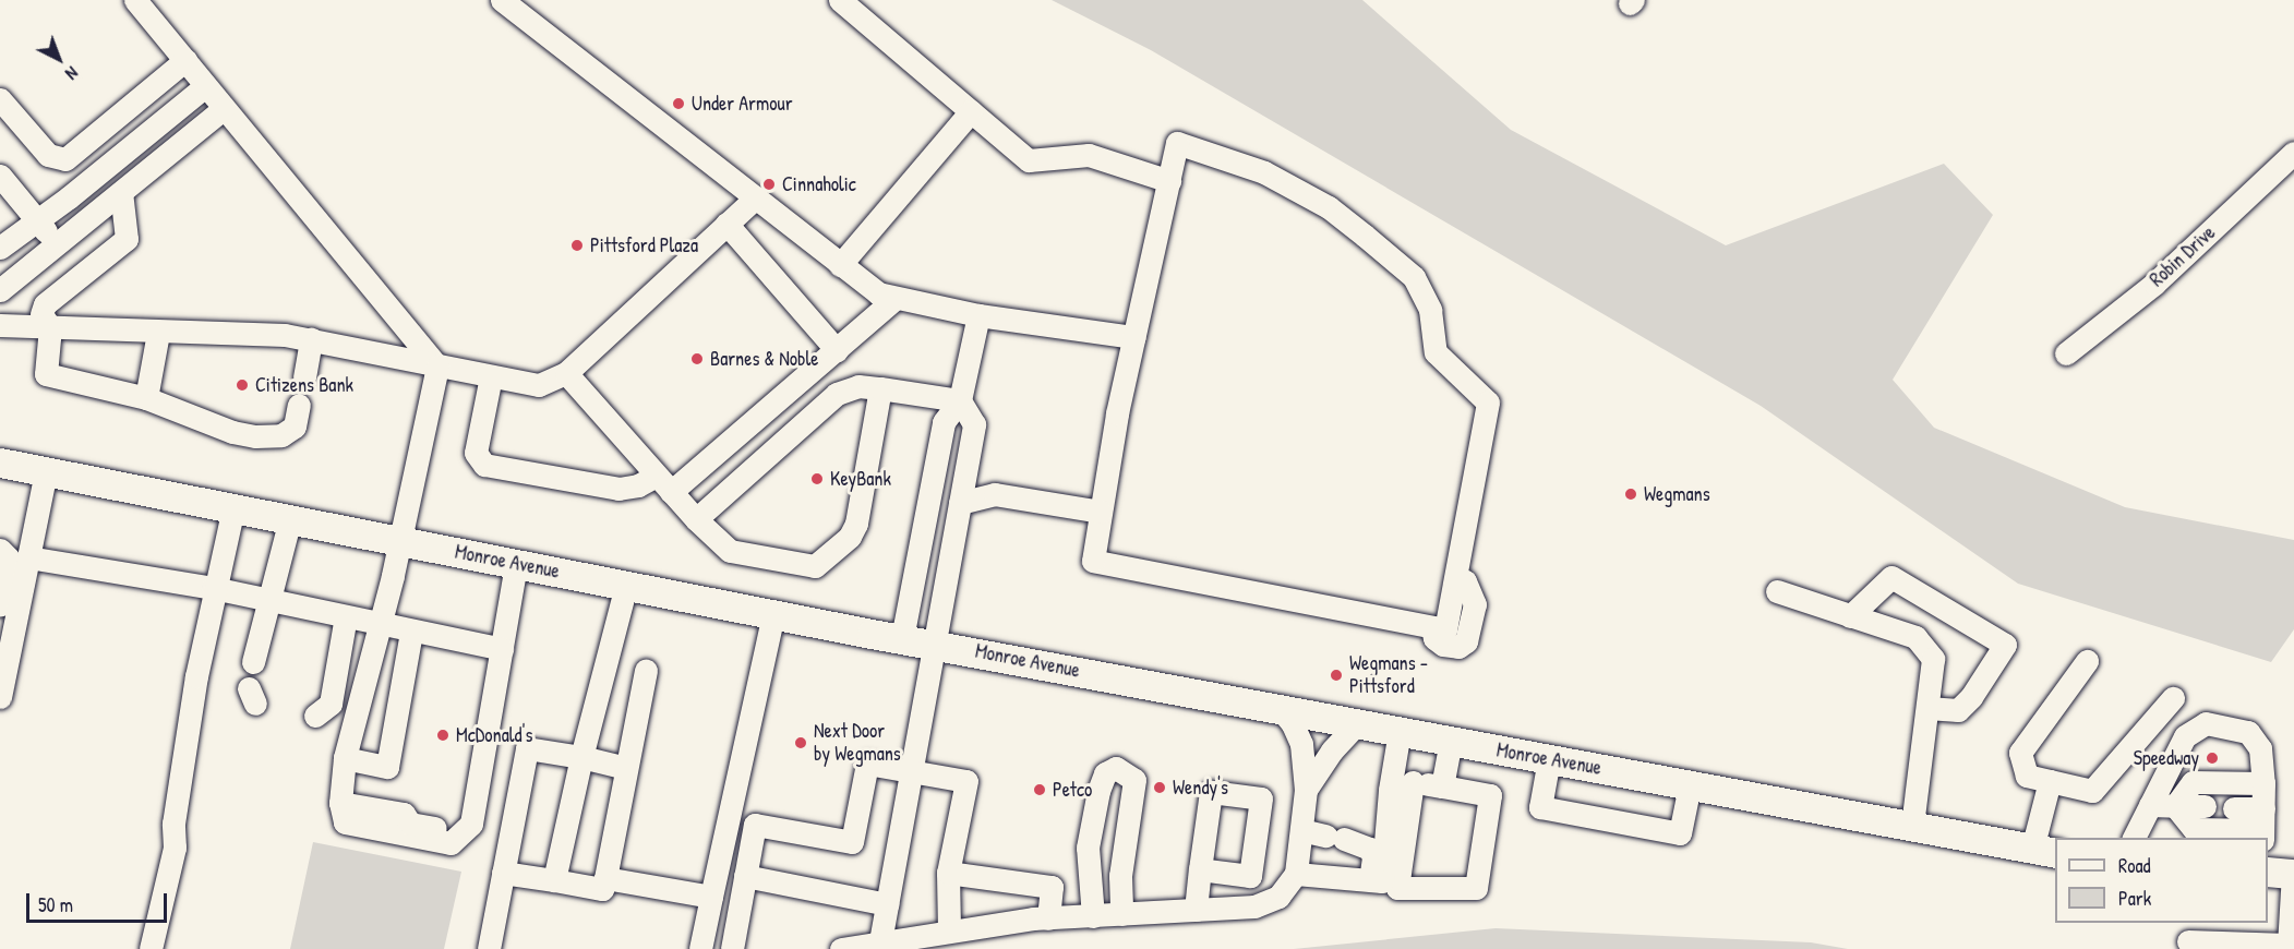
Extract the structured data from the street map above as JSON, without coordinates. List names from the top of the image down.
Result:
{
  "streets": {
    "main road": ["Monroe Avenue"],
    "street": ["Robin Drive"]
  },
  "places": [
    "Under Armour",
    "Cinnaholic",
    "Pittsford Plaza",
    "Barnes & Noble",
    "Citizens Bank",
    "KeyBank",
    "Wegmans",
    "Wegmans - Pittsford",
    "McDonald's",
    "Next Door by Wegmans",
    "Speedway",
    "Wendy's",
    "Petco"
  ],
  "legend": ["Road", "Park"],
  "scale_bar": "50 m",
  "north": "bottom right"
}
